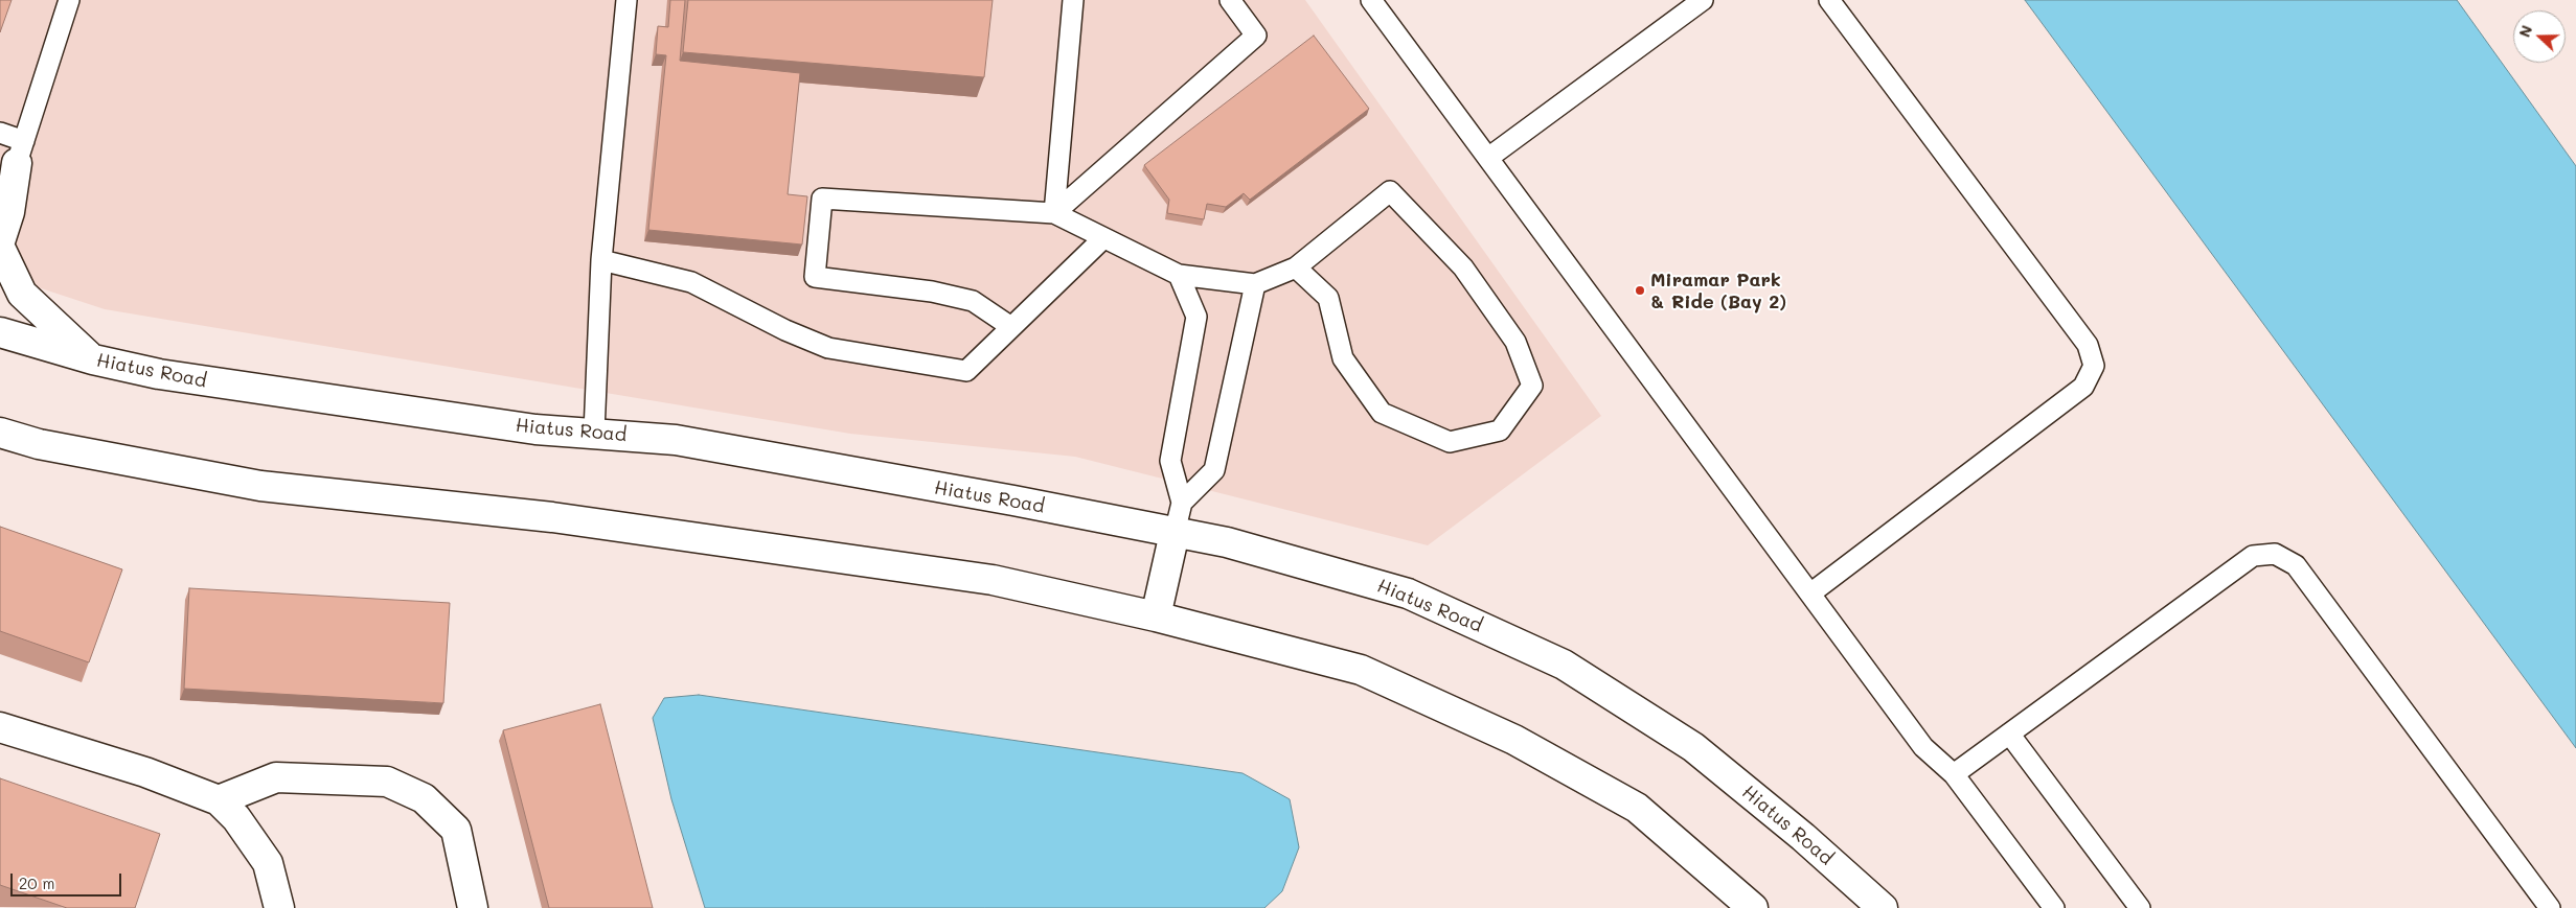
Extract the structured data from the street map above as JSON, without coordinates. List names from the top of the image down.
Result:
{
  "streets": {
    "main road": ["Hiatus Road"]
  },
  "places": ["Miramar Park & Ride (Bay 2)"],
  "scale_bar": "20 m",
  "north": "left"
}
